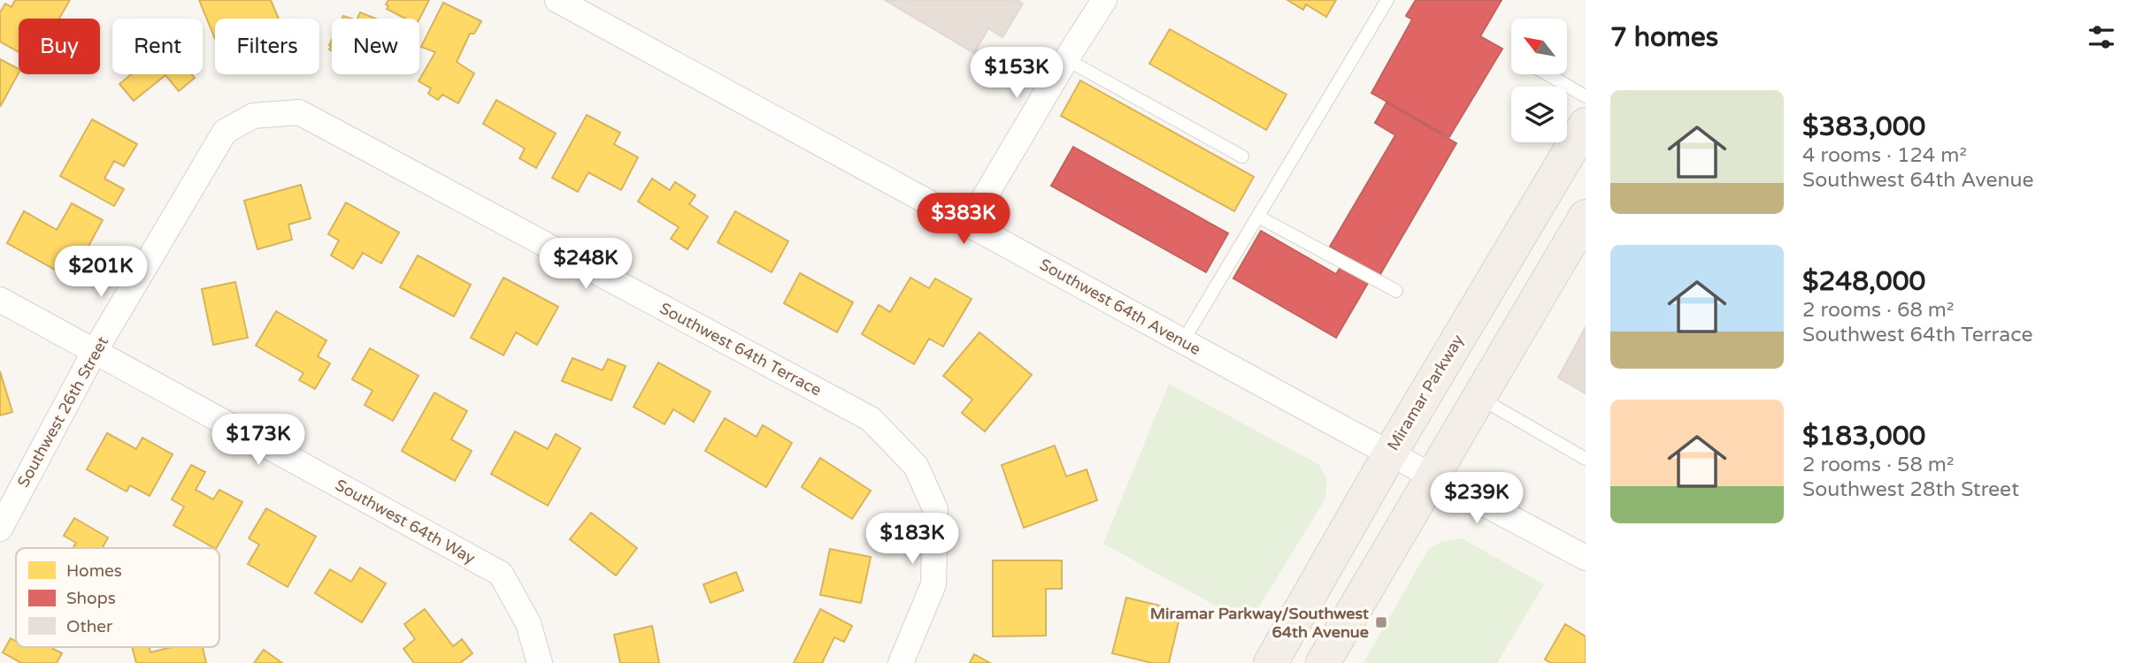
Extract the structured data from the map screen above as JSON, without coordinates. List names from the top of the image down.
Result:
{
  "streets": {
    "main road": ["Miramar Parkway"],
    "street": [
      "Southwest 64th Avenue",
      "Southwest 64th Terrace",
      "Southwest 26th Street",
      "Southwest 64th Way"
    ]
  },
  "crossings": [
    ["Southwest 64th Avenue", "Miramar Parkway"],
    ["Southwest 64th Terrace", "Southwest 26th Street"],
    ["Southwest 26th Street", "Southwest 64th Way"]
  ],
  "places": {
    "transit": ["Miramar Parkway/Southwest 64th Avenue"]
  },
  "legend": ["Homes", "Shops", "Other"],
  "north": "top left",
  "page": {
    "heading": "7 homes",
    "chip": [
      "Buy",
      "Rent",
      "Filters",
      "New"
    ],
    "price": [
      "$153K",
      "$383K",
      "$248K",
      "$201K",
      "$173K",
      "$239K",
      "$183K"
    ],
    "list": [
      {
        "name": "$383,000",
        "note": "4 rooms · 124 m² · Southwest 64th Avenue"
      },
      {
        "name": "$248,000",
        "note": "2 rooms · 68 m² · Southwest 64th Terrace"
      },
      {
        "name": "$183,000",
        "note": "2 rooms · 58 m² · Southwest 28th Street"
      }
    ]
  }
}
